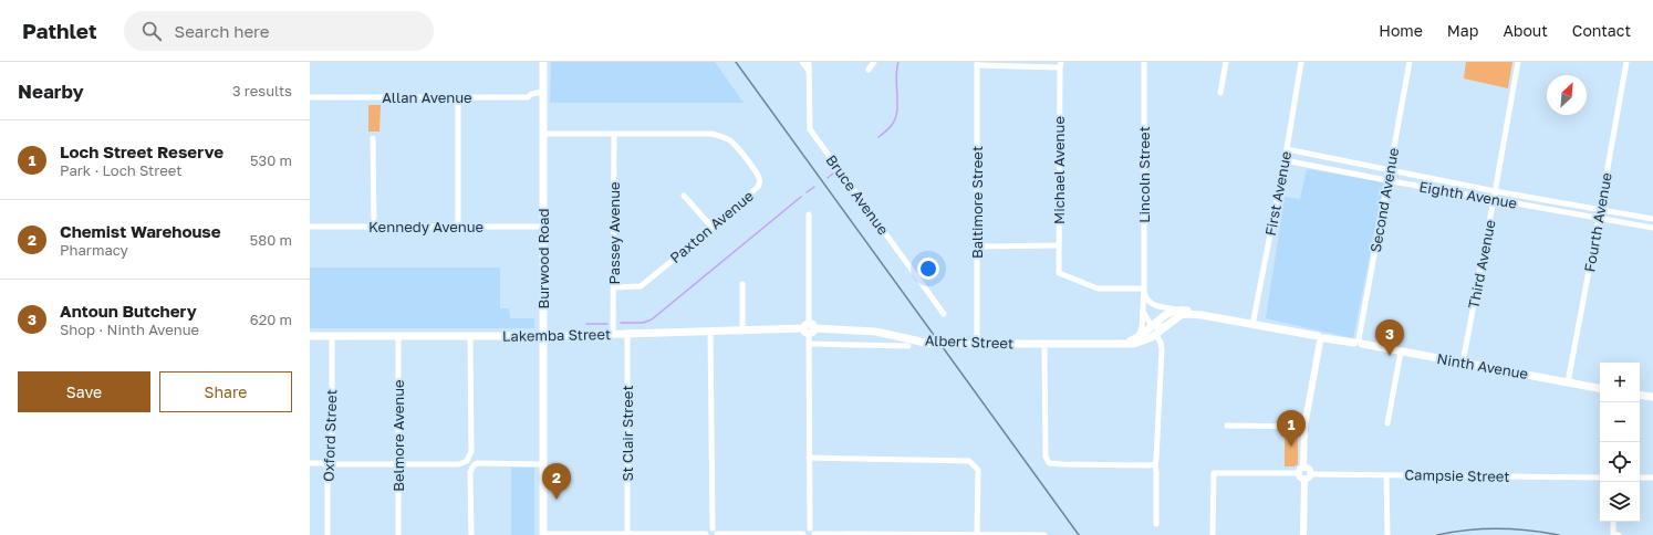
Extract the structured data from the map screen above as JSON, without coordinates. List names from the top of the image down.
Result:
{
  "streets": {
    "main road": [
      "Burwood Road",
      "Lakemba Street",
      "Albert Street",
      "Ninth Avenue"
    ],
    "street": [
      "Allan Avenue",
      "Michael Avenue",
      "Lincoln Street",
      "First Avenue",
      "Bruce Avenue",
      "Eighth Avenue",
      "Second Avenue",
      "Baltimore Street",
      "Fourth Avenue",
      "Kennedy Avenue",
      "Paxton Avenue",
      "Passey Avenue",
      "Third Avenue",
      "St Clair Street",
      "Oxford Street",
      "Belmore Avenue",
      "Campsie Street"
    ]
  },
  "crossings": [
    ["Allan Avenue", "Burwood Road"],
    ["Michael Avenue", "Lincoln Street"],
    ["Michael Avenue", "Baltimore Street"],
    ["Lincoln Street", "Albert Street"],
    ["First Avenue", "Eighth Avenue"],
    ["First Avenue", "Ninth Avenue"],
    ["Eighth Avenue", "Second Avenue"],
    ["Eighth Avenue", "Fourth Avenue"],
    ["Eighth Avenue", "Third Avenue"],
    ["Second Avenue", "Ninth Avenue"],
    ["Baltimore Street", "Albert Street"],
    ["Fourth Avenue", "Ninth Avenue"],
    ["Kennedy Avenue", "Burwood Road"],
    ["Paxton Avenue", "Passey Avenue"],
    ["Paxton Avenue", "Burwood Road"],
    ["Passey Avenue", "Lakemba Street"],
    ["Burwood Road", "Lakemba Street"],
    ["Third Avenue", "Ninth Avenue"],
    ["Lakemba Street", "Albert Street"],
    ["Lakemba Street", "St Clair Street"],
    ["Lakemba Street", "Oxford Street"],
    ["Lakemba Street", "Belmore Avenue"],
    ["Albert Street", "Ninth Avenue"]
  ],
  "north": "top right",
  "page": {
    "header": "Pathlet",
    "search": "Search here",
    "nav": [
      "Home",
      "Map",
      "About",
      "Contact"
    ],
    "heading": ["Nearby", "3 results"],
    "list": [
      {
        "mark": "1",
        "name": "Loch Street Reserve",
        "note": "Park · Loch Street",
        "value": "530 m"
      },
      {
        "mark": "2",
        "name": "Chemist Warehouse",
        "note": "Pharmacy",
        "value": "580 m"
      },
      {
        "mark": "3",
        "name": "Antoun Butchery",
        "note": "Shop · Ninth Avenue",
        "value": "620 m"
      }
    ],
    "pins": ["3", "1", "2"],
    "buttons": ["Save", "Share"],
    "map_buttons": ["+", "−"]
  }
}
